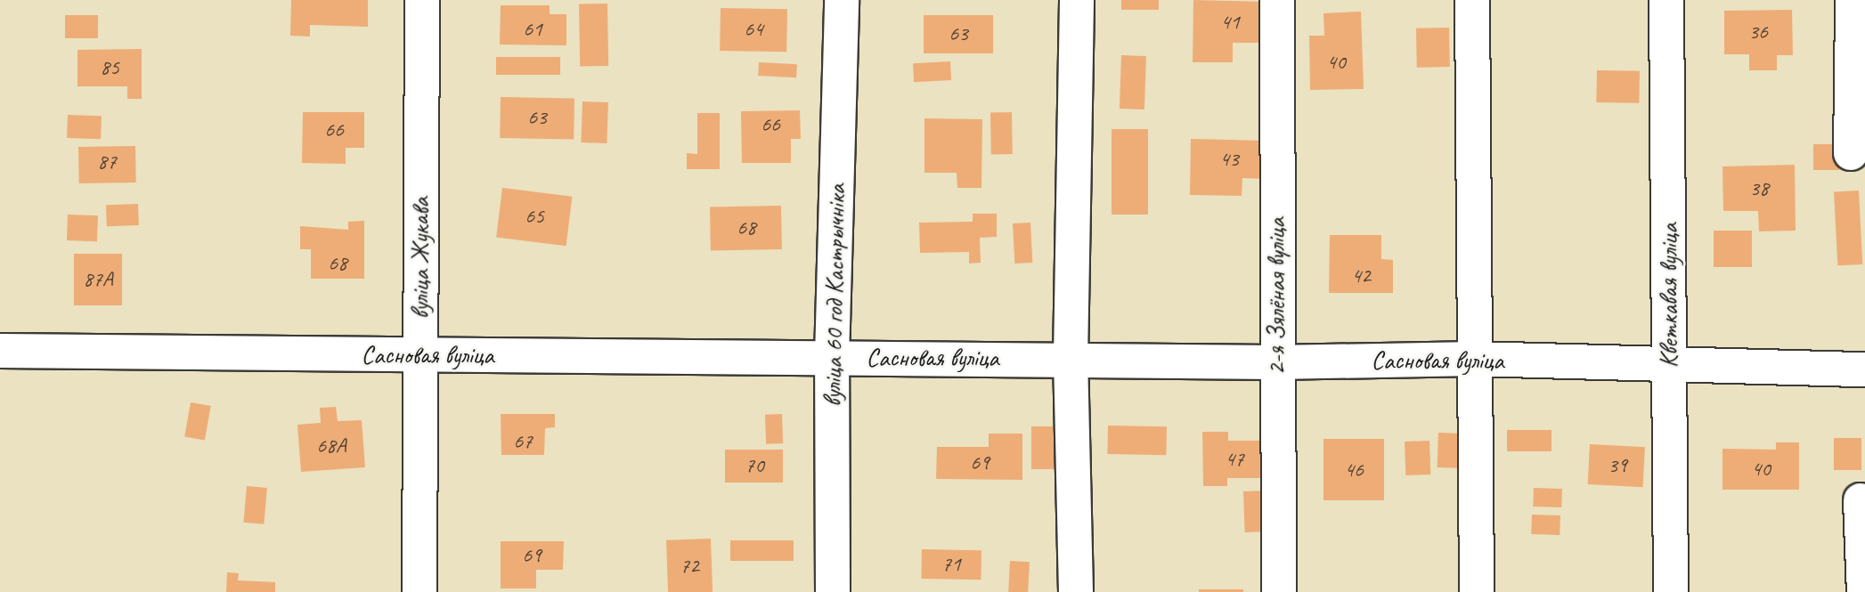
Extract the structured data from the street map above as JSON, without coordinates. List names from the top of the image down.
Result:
{
  "streets": {
    "street": [
      "вуліца Жукава",
      "вуліца 60 год Кастрычніка",
      "Кветкавая вуліца",
      "2-я Зялёная вуліца",
      "Сасновая вуліца"
    ]
  },
  "crossings": [
    ["вуліца Жукава", "Сасновая вуліца"],
    ["вуліца 60 год Кастрычніка", "Сасновая вуліца"],
    ["Кветкавая вуліца", "Сасновая вуліца"],
    ["2-я Зялёная вуліца", "Сасновая вуліца"]
  ],
  "house_numbers": [
    "41",
    "61",
    "64",
    "36",
    "63",
    "40",
    "85",
    "63",
    "66",
    "66",
    "43",
    "87",
    "38",
    "65",
    "68",
    "68",
    "42",
    "87А",
    "67",
    "68А",
    "47",
    "69",
    "70",
    "39",
    "40",
    "46",
    "69",
    "71",
    "72"
  ]
}
